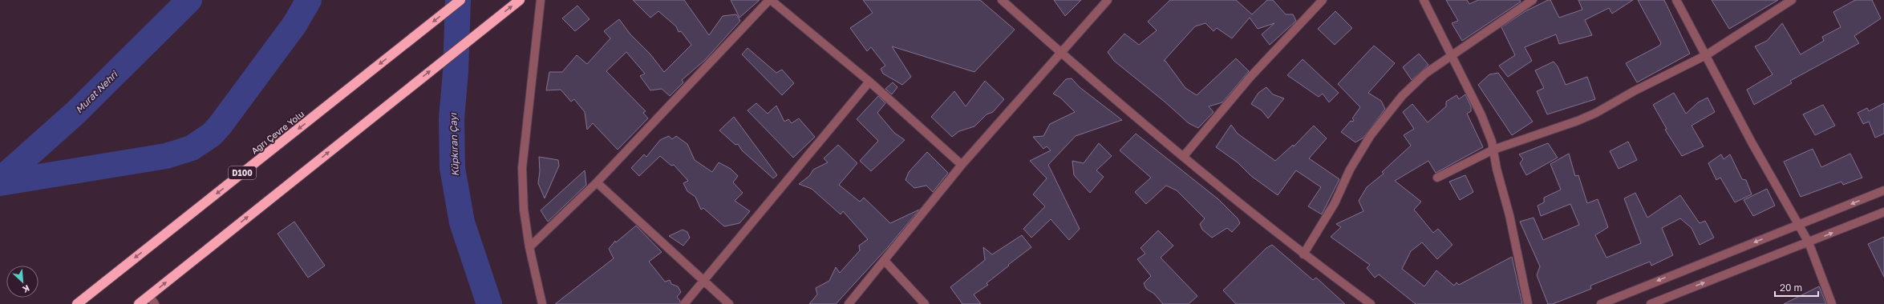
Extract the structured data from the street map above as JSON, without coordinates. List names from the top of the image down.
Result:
{
  "streets": {
    "highway": ["Ağrı Çevre Yolu", "D100"]
  },
  "water": ["Murat Nehri", "Küpkıran Çayı"],
  "scale_bar": "20 m",
  "north": "bottom right"
}
